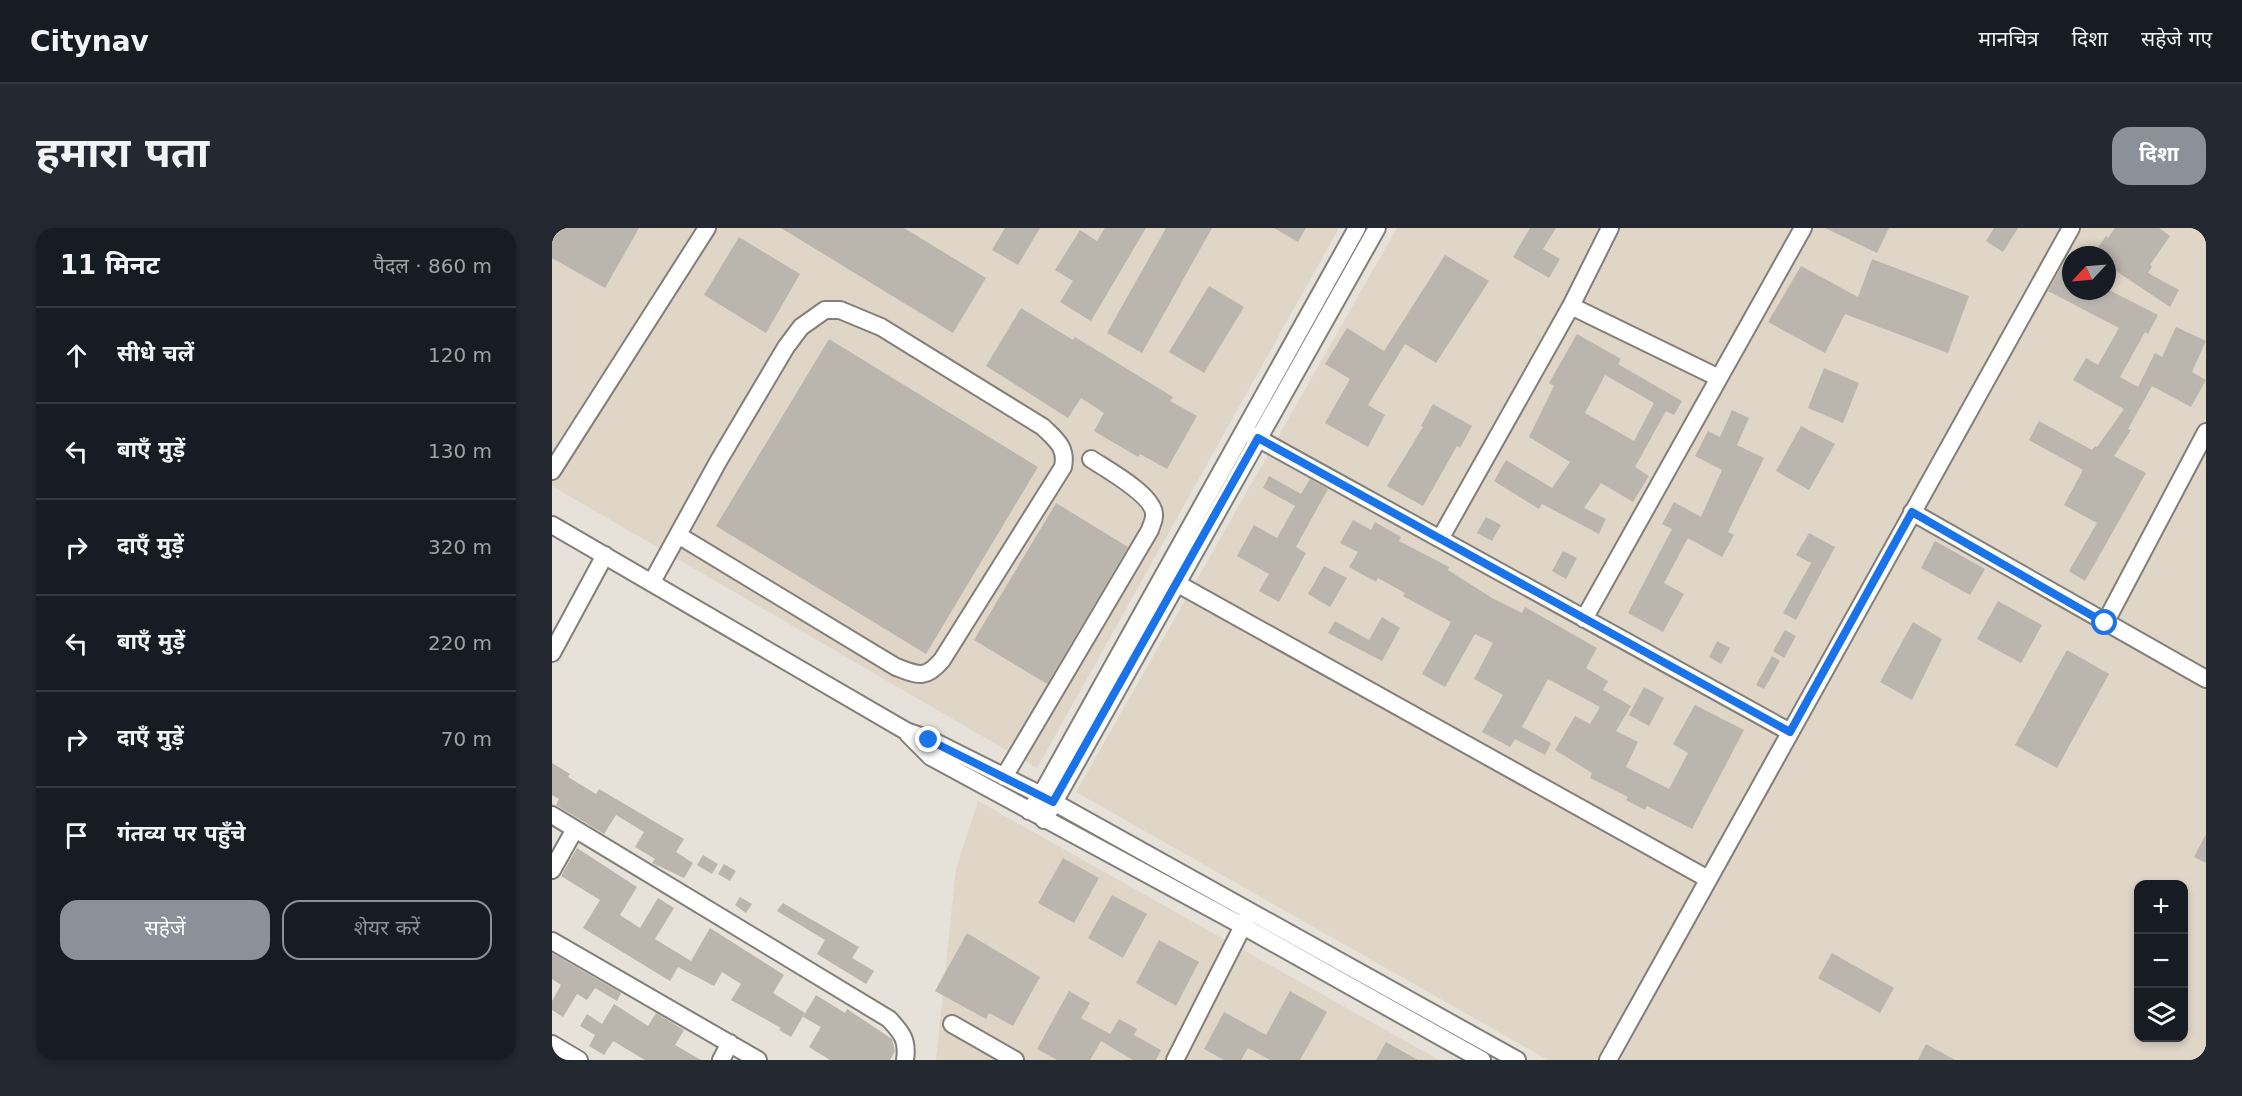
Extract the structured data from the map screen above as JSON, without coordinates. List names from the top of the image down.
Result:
{
  "north": "bottom left",
  "page": {
    "header": "Citynav",
    "nav": ["मानचित्र", "दिशा", "सहेजे गए"],
    "buttons": [
      "दिशा",
      ["सहेजें", "शेयर करें"]
    ],
    "title": "हमारा पता",
    "heading": ["11 मिनट", "पैदल · 860 m"],
    "list": [
      ["सीधे चलें", "120 m"],
      ["बाएँ मुड़ें", "130 m"],
      ["दाएँ मुड़ें", "320 m"],
      ["बाएँ मुड़ें", "220 m"],
      ["दाएँ मुड़ें", "70 m"],
      "गंतव्य पर पहुँचे"
    ],
    "map_buttons": ["+", "−"]
  }
}
